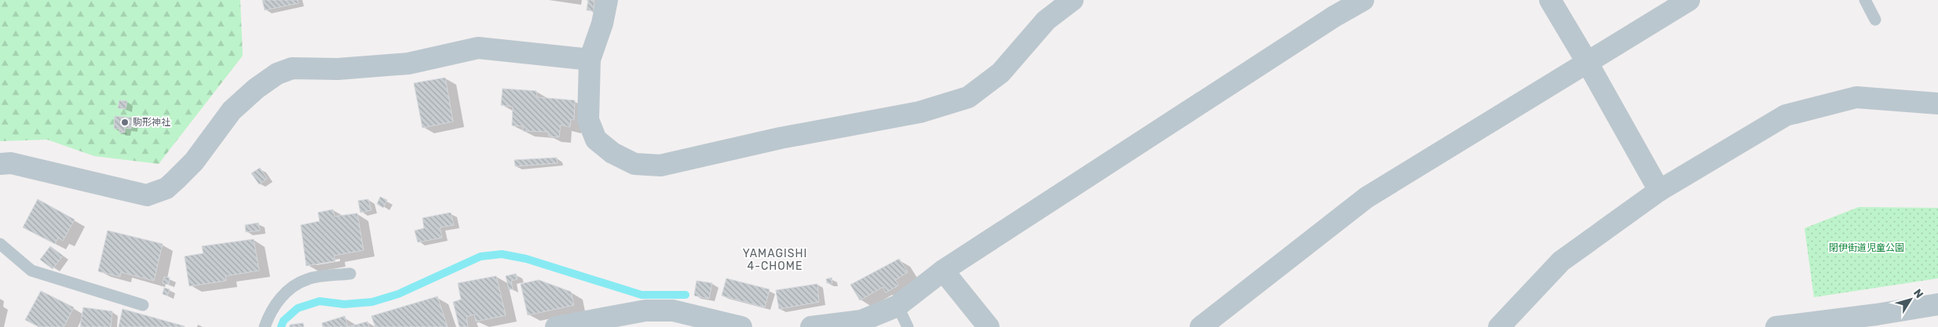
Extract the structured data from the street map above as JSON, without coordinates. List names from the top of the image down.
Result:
{
  "districts": ["YAMAGISHI 4-CHOME"],
  "parks": ["閉伊街道児童公園"],
  "places": ["駒形神社"],
  "north": "top right"
}
